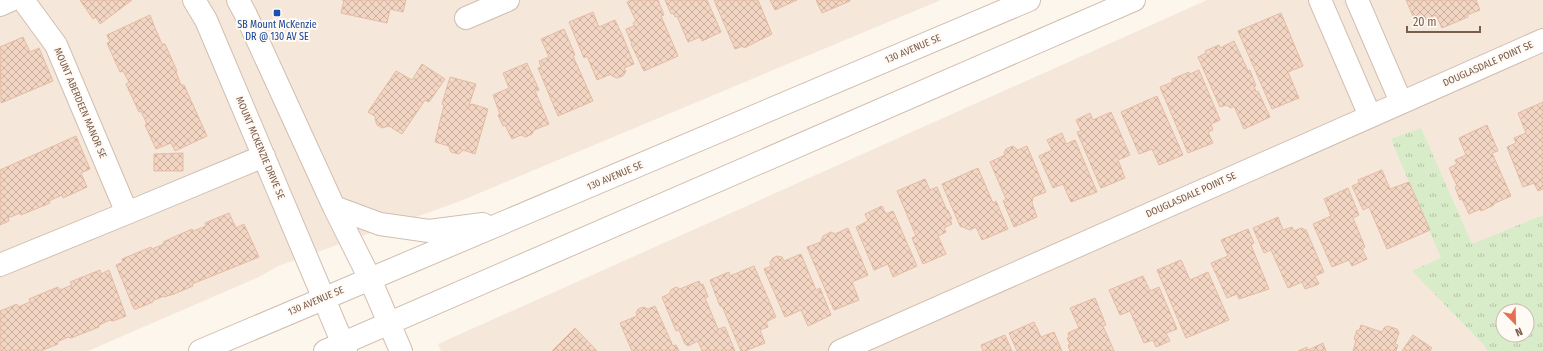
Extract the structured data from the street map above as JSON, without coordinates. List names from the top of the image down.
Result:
{
  "streets": {
    "street": [
      "130 AVENUE SE",
      "DOUGLASDALE POINT SE",
      "MOUNT ABERDEEN MANOR SE",
      "MOUNT MCKENZIE DRIVE SE"
    ]
  },
  "crossings": [
    ["130 AVENUE SE", "MOUNT MCKENZIE DRIVE SE"]
  ],
  "places": {
    "transit": ["SB Mount McKenzie DR @ 130 AV SE"]
  },
  "scale_bar": "20 m",
  "north": "bottom right"
}
